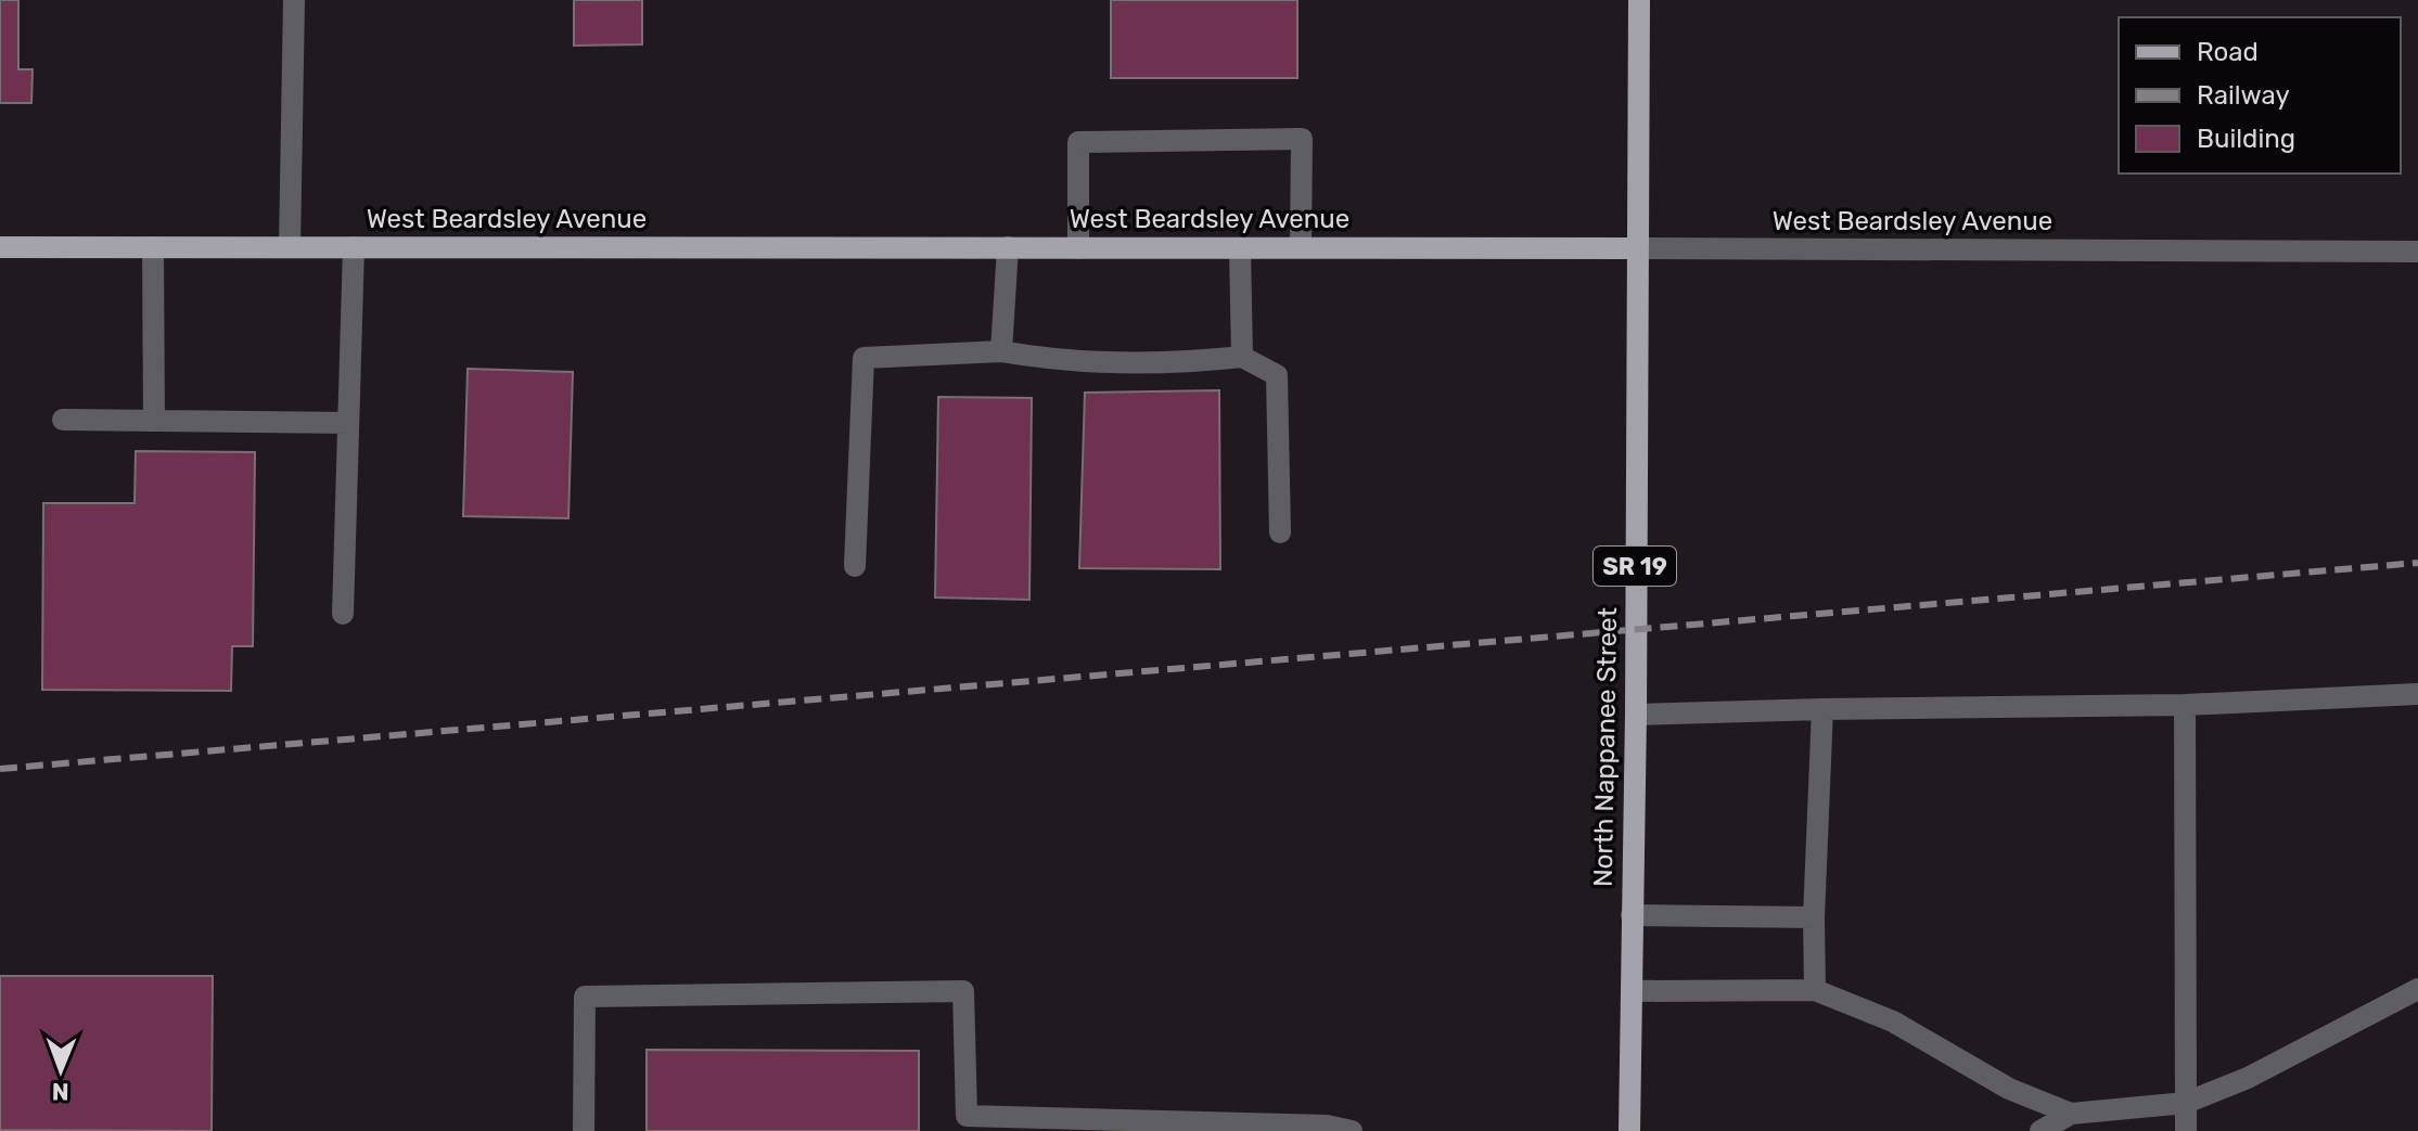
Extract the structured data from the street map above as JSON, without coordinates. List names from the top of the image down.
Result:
{
  "streets": {
    "main road": ["West Beardsley Avenue", "SR 19", "North Nappanee Street"]
  },
  "crossings": [
    ["West Beardsley Avenue", "North Nappanee Street"]
  ],
  "legend": ["Road", "Railway", "Building"],
  "north": "bottom"
}
